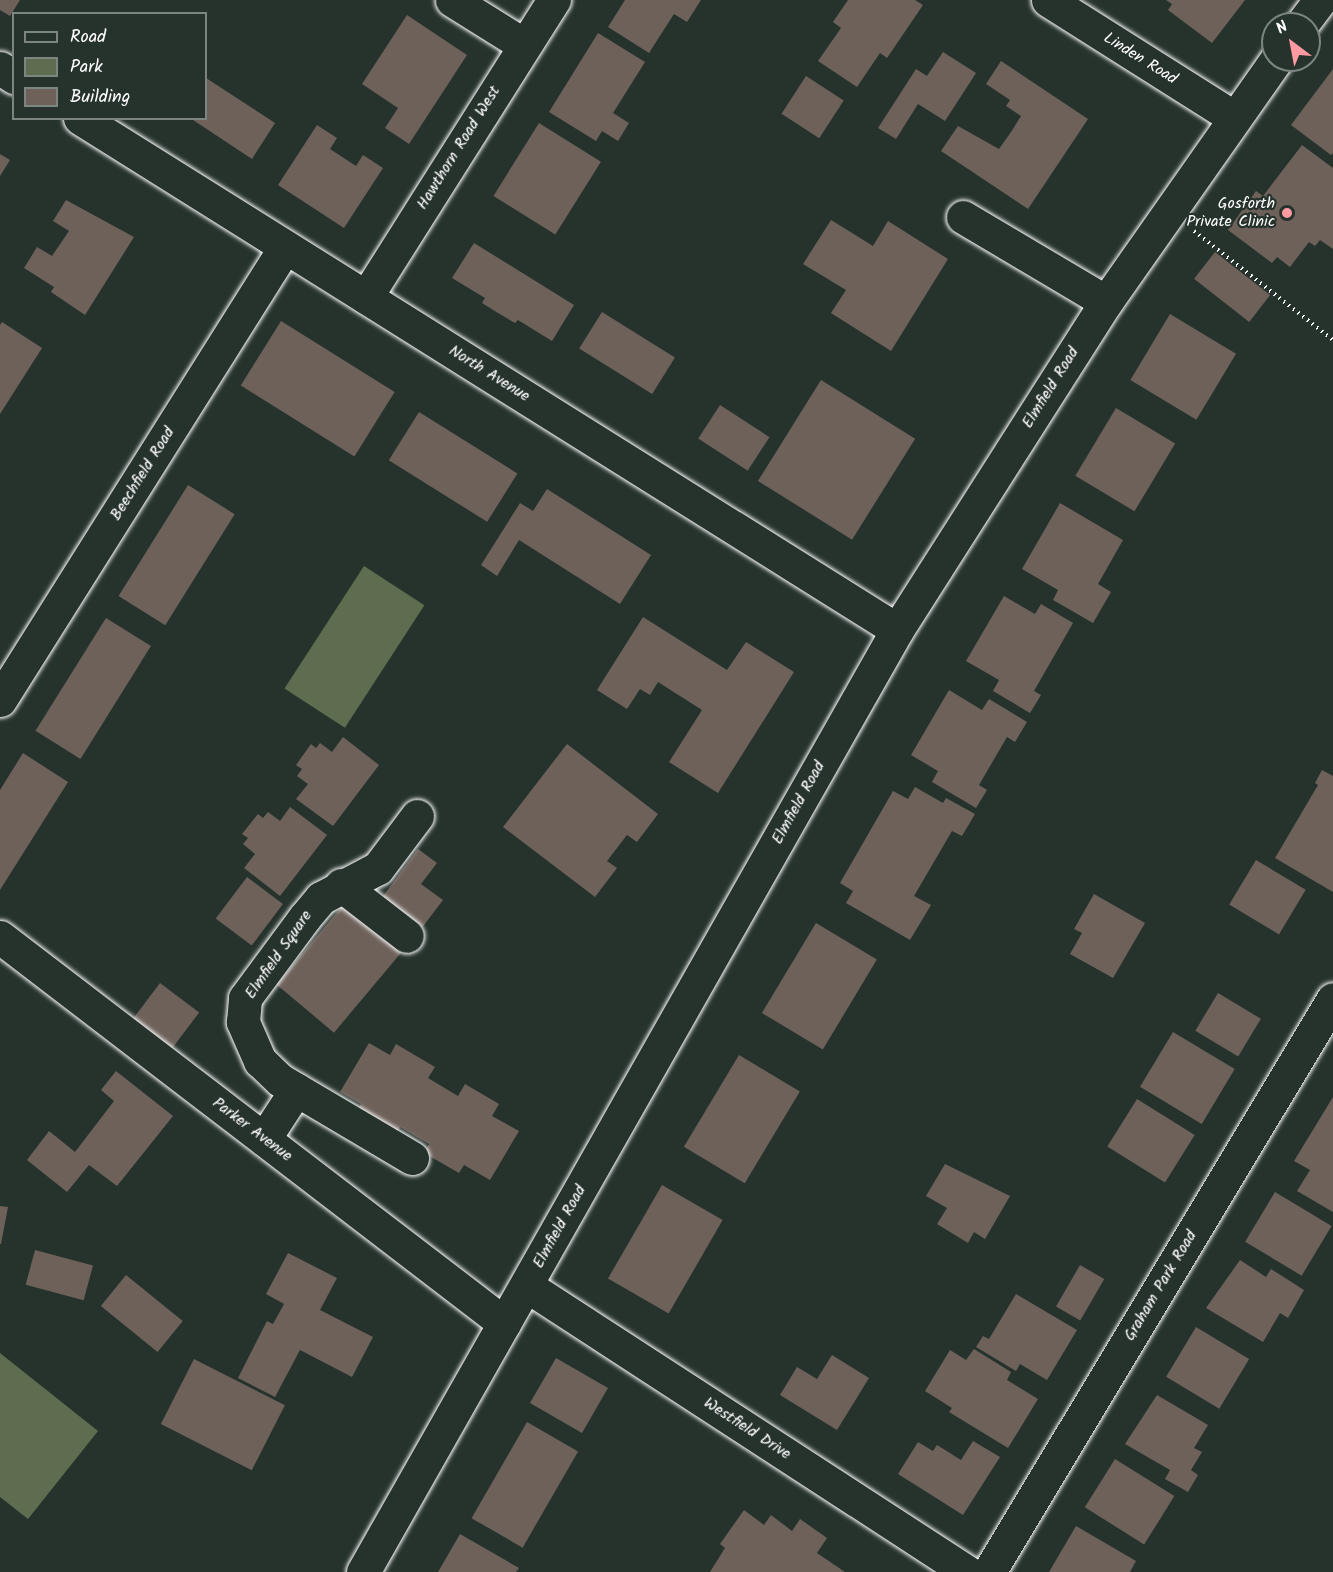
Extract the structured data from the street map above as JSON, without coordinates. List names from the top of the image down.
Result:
{
  "streets": {
    "street": [
      "Linden Road",
      "Hawthorn Road West",
      "North Avenue",
      "Elmfield Road",
      "Beechfield Road",
      "Elmfield Square",
      "Parker Avenue",
      "Graham Park Road",
      "Westfield Drive"
    ]
  },
  "crossings": [
    ["Linden Road", "Elmfield Road"],
    ["Hawthorn Road West", "North Avenue"],
    ["North Avenue", "Elmfield Road"],
    ["North Avenue", "Beechfield Road"],
    ["Elmfield Road", "Parker Avenue"],
    ["Elmfield Road", "Westfield Drive"]
  ],
  "places": ["Gosforth Private Clinic"],
  "legend": ["Road", "Park", "Building"],
  "north": "top left"
}
